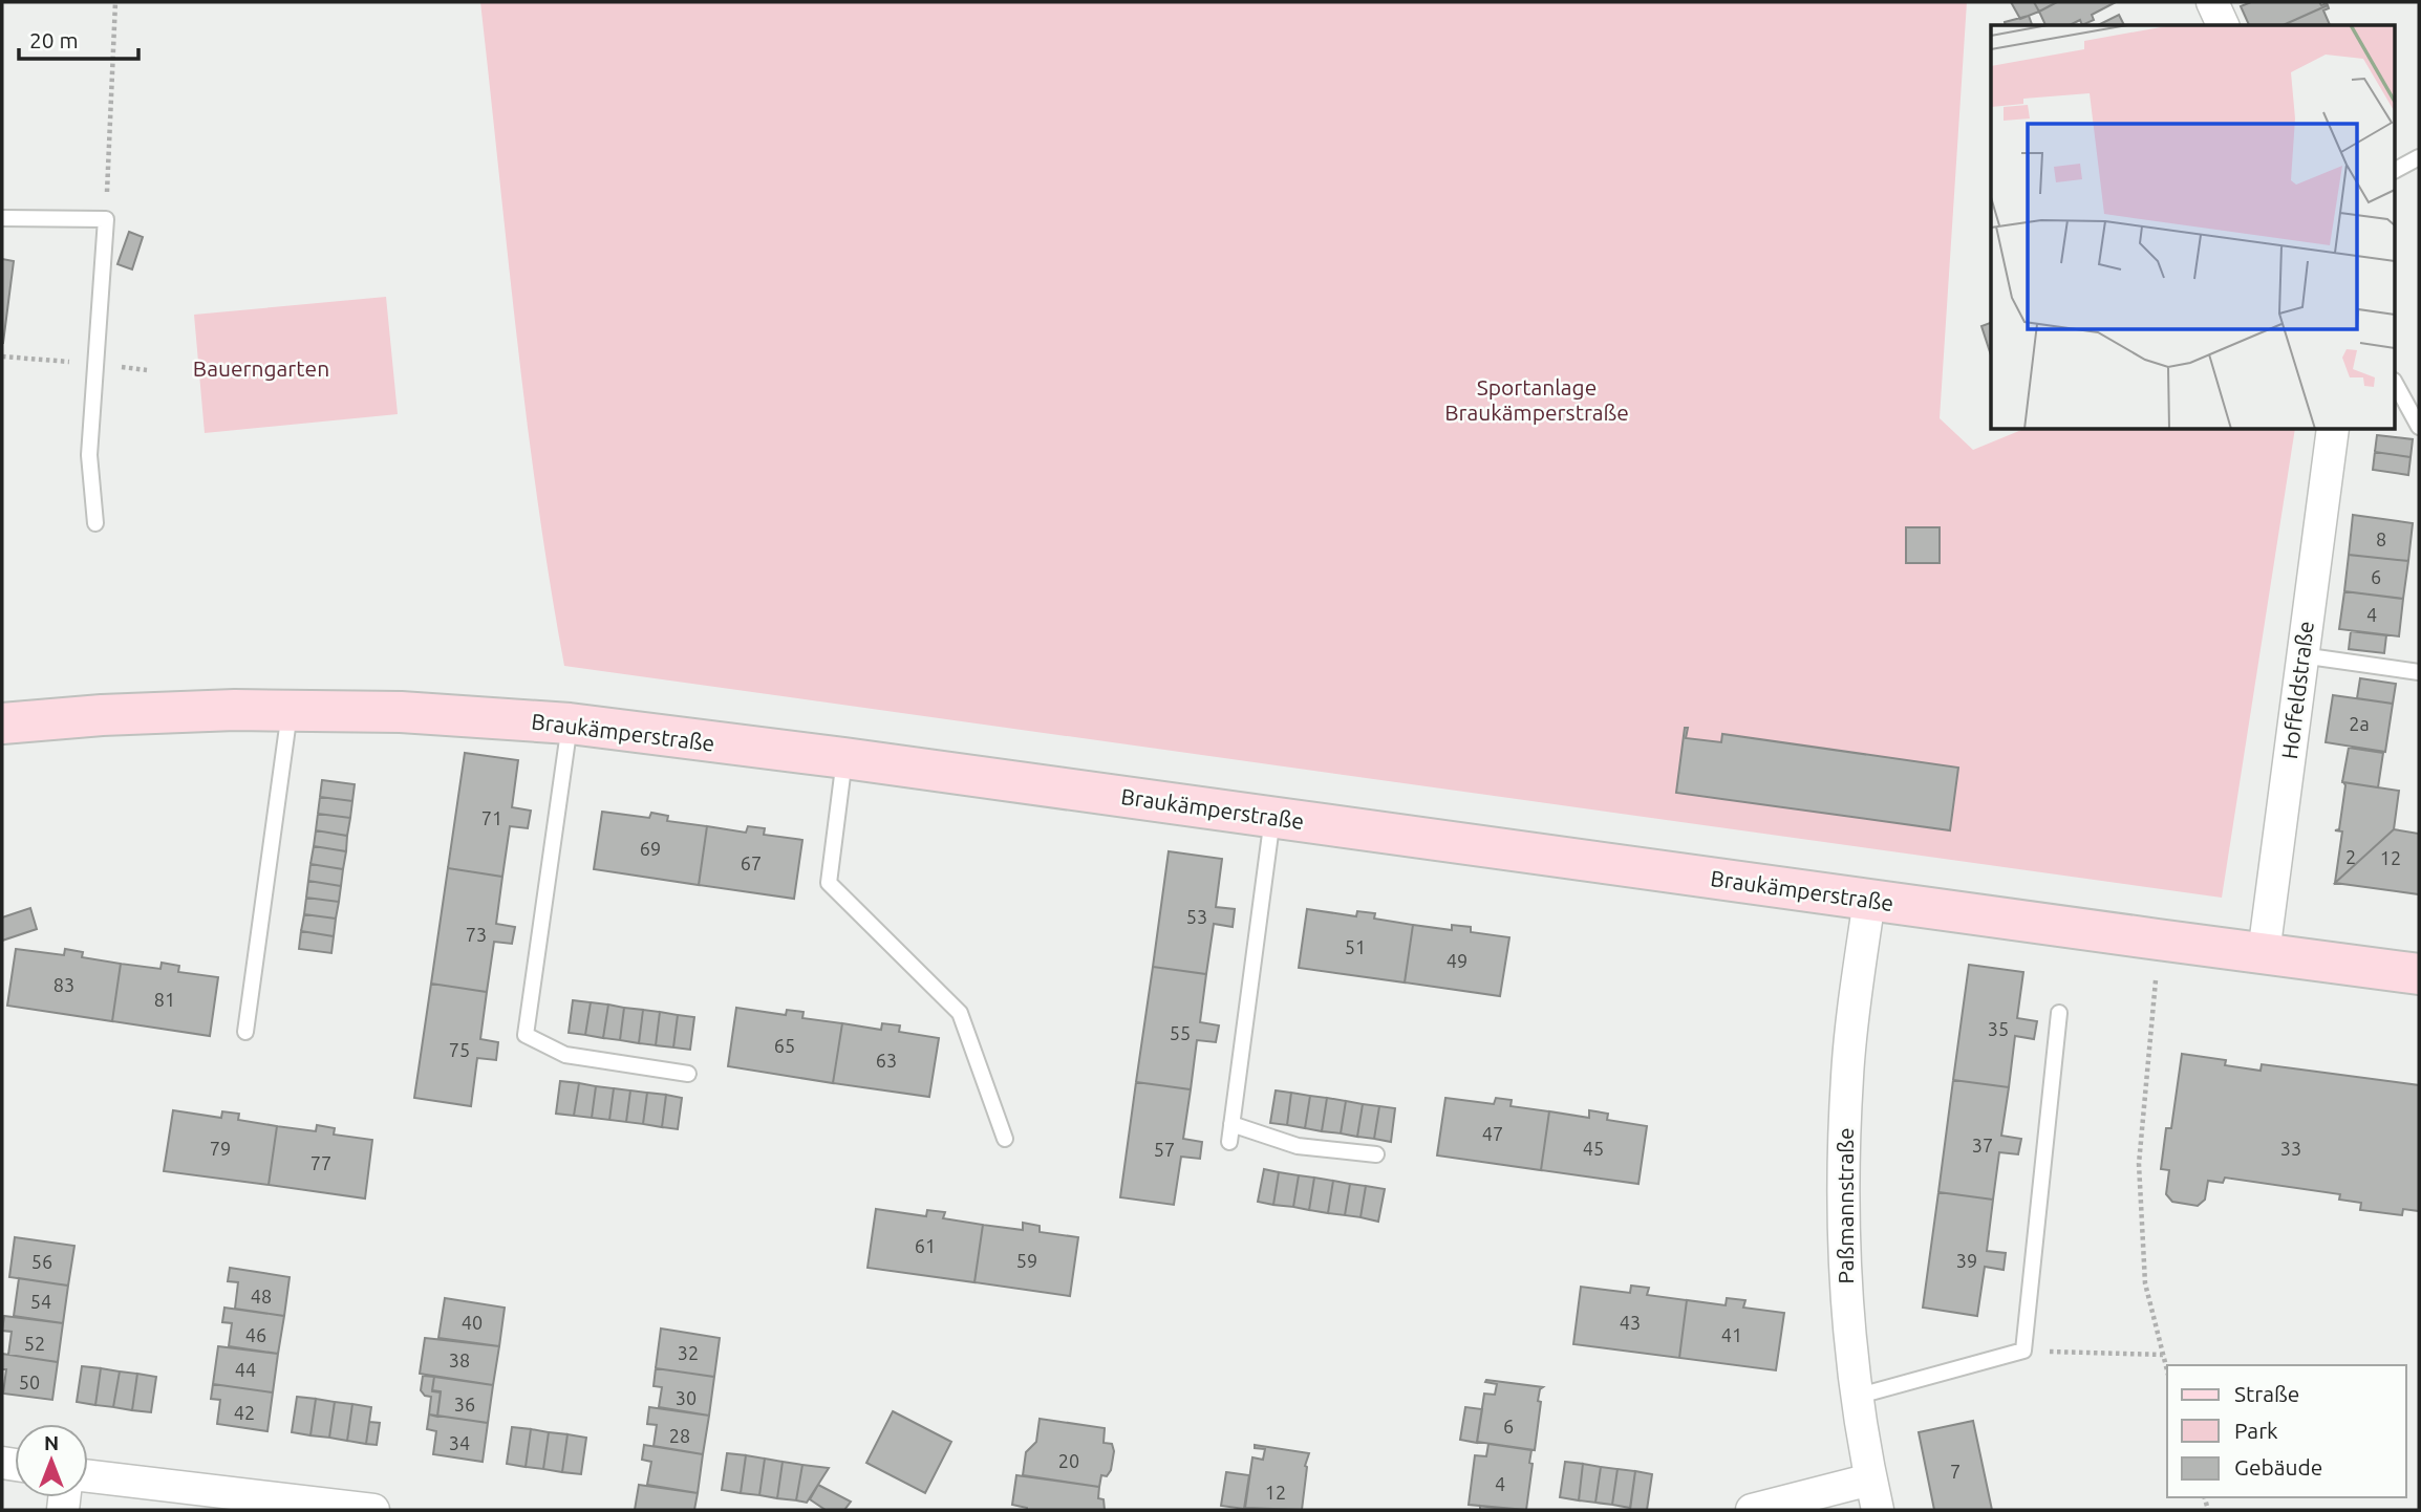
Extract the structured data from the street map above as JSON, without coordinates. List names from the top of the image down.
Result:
{
  "streets": {
    "street": ["Hoffeldstraße", "Braukämperstraße", "Paßmannstraße"]
  },
  "crossings": [
    ["Hoffeldstraße", "Braukämperstraße"],
    ["Braukämperstraße", "Paßmannstraße"]
  ],
  "parks": ["Bauerngarten", "Sportanlage Braukämperstraße"],
  "house_numbers": [
    "8",
    "6",
    "4",
    "2a",
    "71",
    "69",
    "2",
    "12",
    "67",
    "53",
    "73",
    "51",
    "49",
    "83",
    "81",
    "35",
    "55",
    "65",
    "75",
    "63",
    "47",
    "37",
    "79",
    "45",
    "33",
    "57",
    "77",
    "61",
    "59",
    "39",
    "56",
    "48",
    "54",
    "40",
    "43",
    "46",
    "41",
    "52",
    "32",
    "38",
    "44",
    "50",
    "30",
    "36",
    "42",
    "6",
    "28",
    "34",
    "20",
    "7",
    "4",
    "12"
  ],
  "legend": ["Straße", "Park", "Gebäude"],
  "scale_bar": "20 m",
  "north": "top"
}
